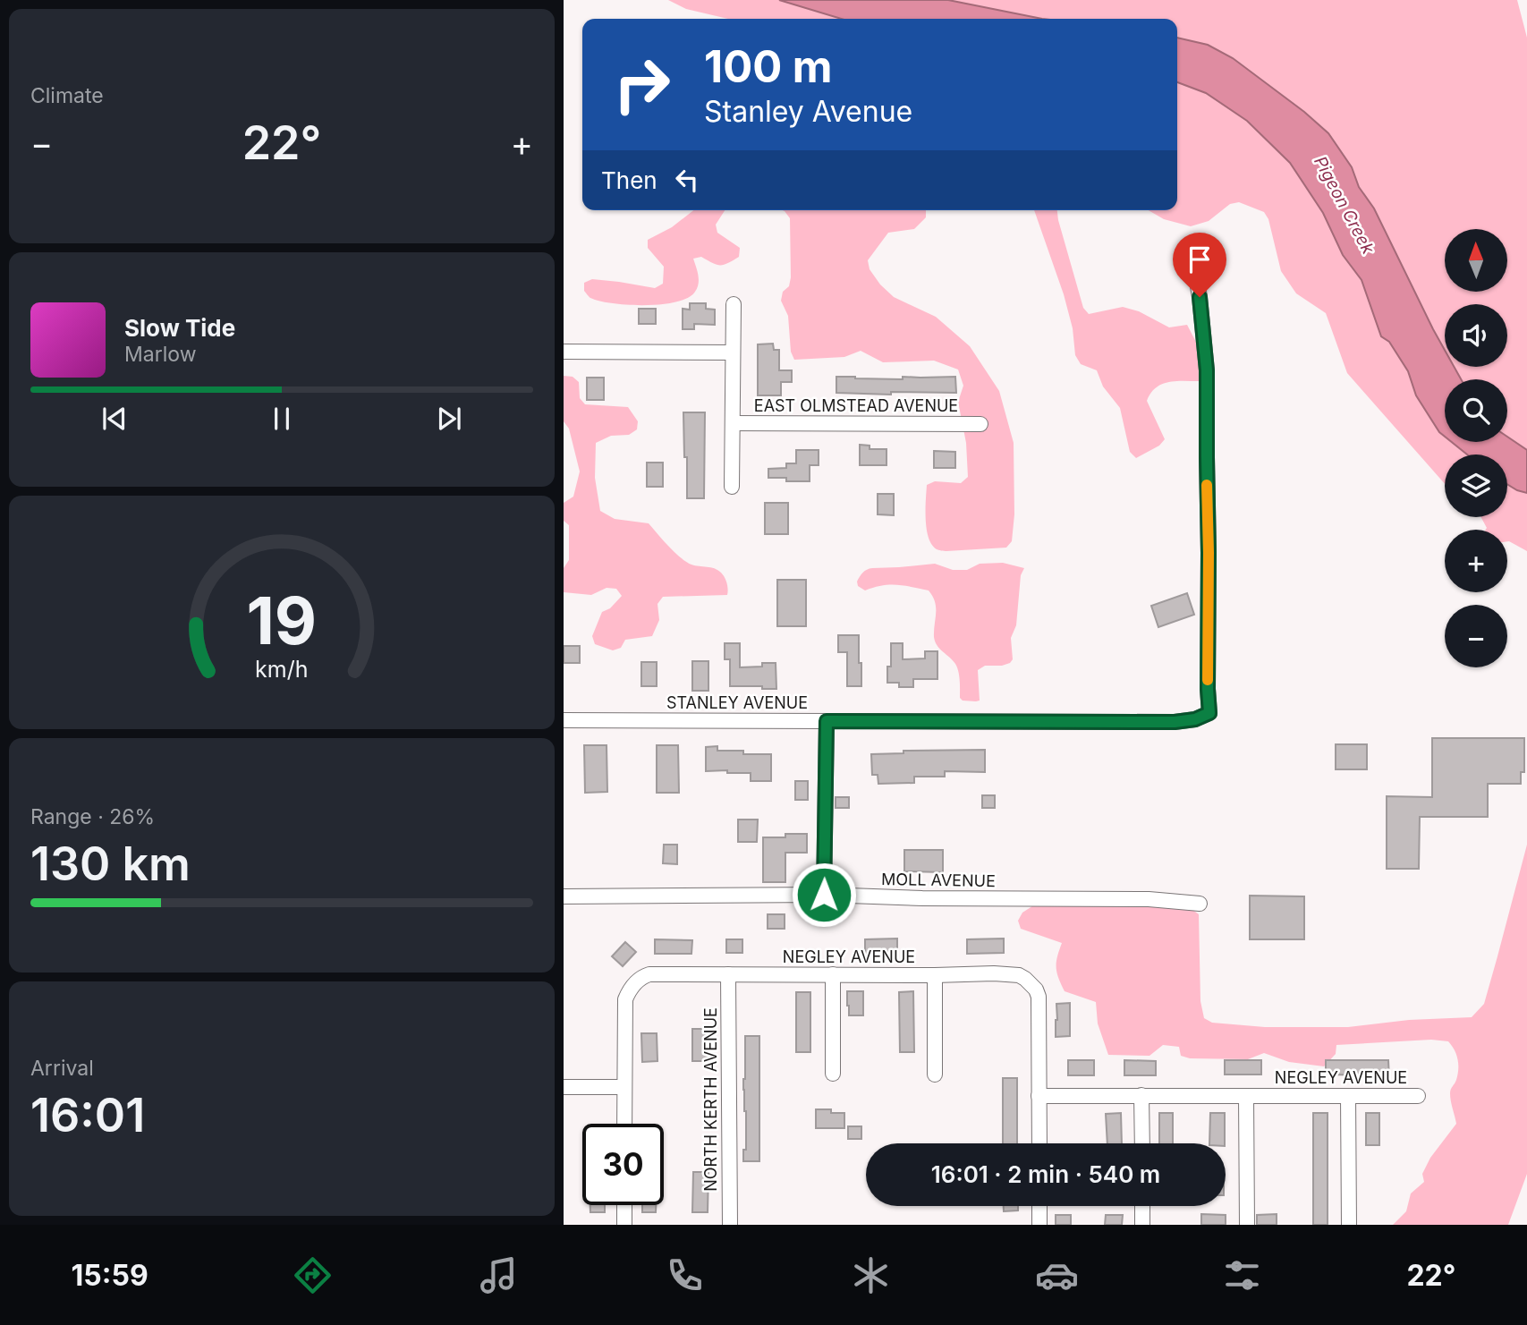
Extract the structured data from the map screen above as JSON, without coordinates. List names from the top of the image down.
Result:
{
  "streets": {
    "street": [
      "EAST OLMSTEAD AVENUE",
      "STANLEY AVENUE",
      "MOLL AVENUE",
      "NEGLEY AVENUE",
      "NORTH KERTH AVENUE"
    ]
  },
  "crossings": [
    ["NEGLEY AVENUE", "NORTH KERTH AVENUE"]
  ],
  "water": ["Pigeon Creek"],
  "north": "top",
  "page": {
    "tile": [
      "Climate",
      ["Range · 26%", "130 km"],
      ["Arrival", "16:01"]
    ],
    "turn": ["100 m", "Stanley Avenue"],
    "heat": ["−", "22°", "+"],
    "then": "Then",
    "map_buttons": ["+", "−"],
    "song": ["Slow Tide", "Marlow"],
    "limit": "30",
    "trip": "16:01 · 2 min · 540 m",
    "tabs": ["15:59", "22°"],
    "gauge": ["19", "km/h"]
  }
}
